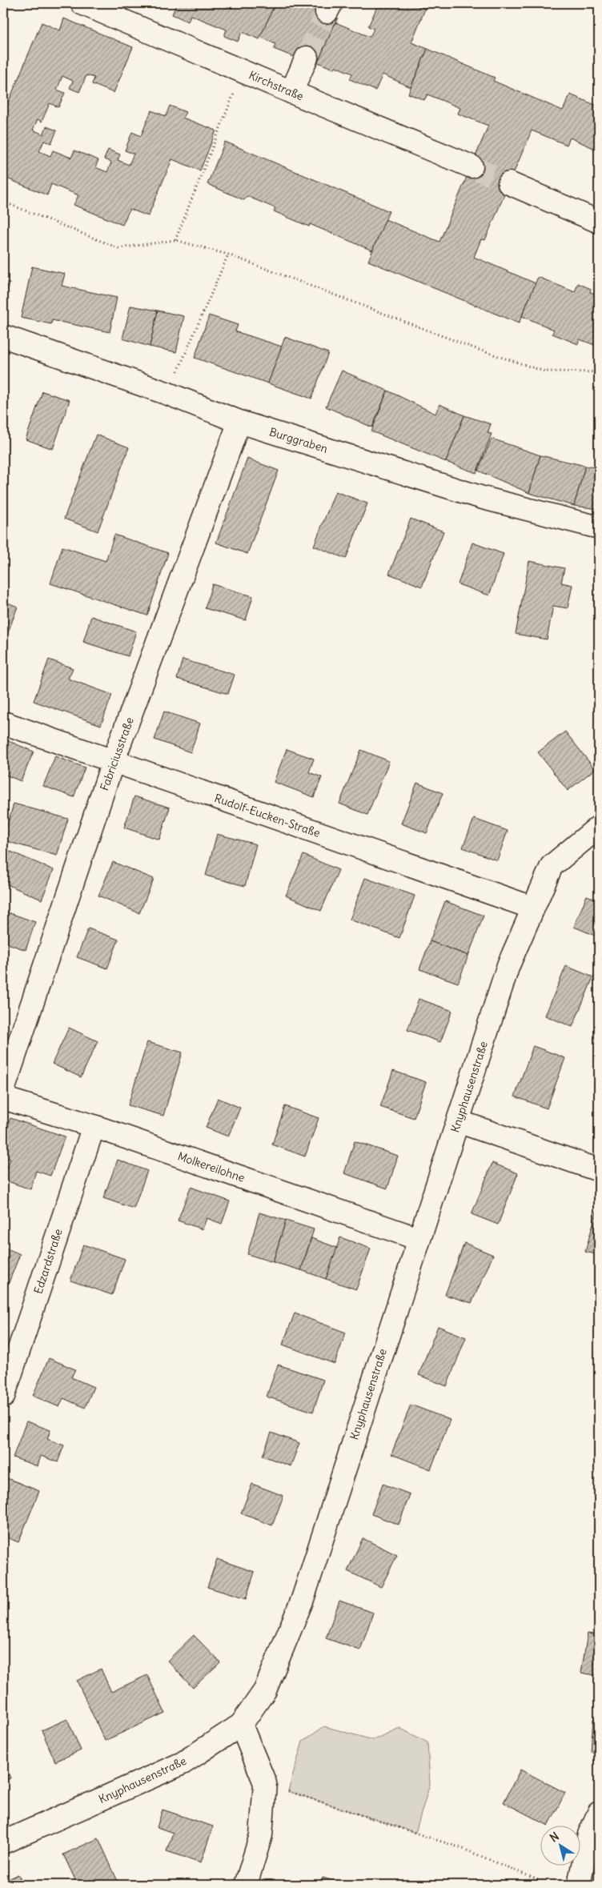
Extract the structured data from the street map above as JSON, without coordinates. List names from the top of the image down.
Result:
{
  "streets": {
    "street": [
      "Kirchstraße",
      "Burggraben",
      "Fabriciusstraße",
      "Rudolf-Eucken-Straße",
      "Knyphausenstraße",
      "Molkereilohne",
      "Edzardstraße"
    ]
  },
  "crossings": [
    ["Burggraben", "Fabriciusstraße"],
    ["Fabriciusstraße", "Rudolf-Eucken-Straße"],
    ["Rudolf-Eucken-Straße", "Knyphausenstraße"],
    ["Knyphausenstraße", "Molkereilohne"],
    ["Molkereilohne", "Edzardstraße"]
  ],
  "north": "top left"
}
